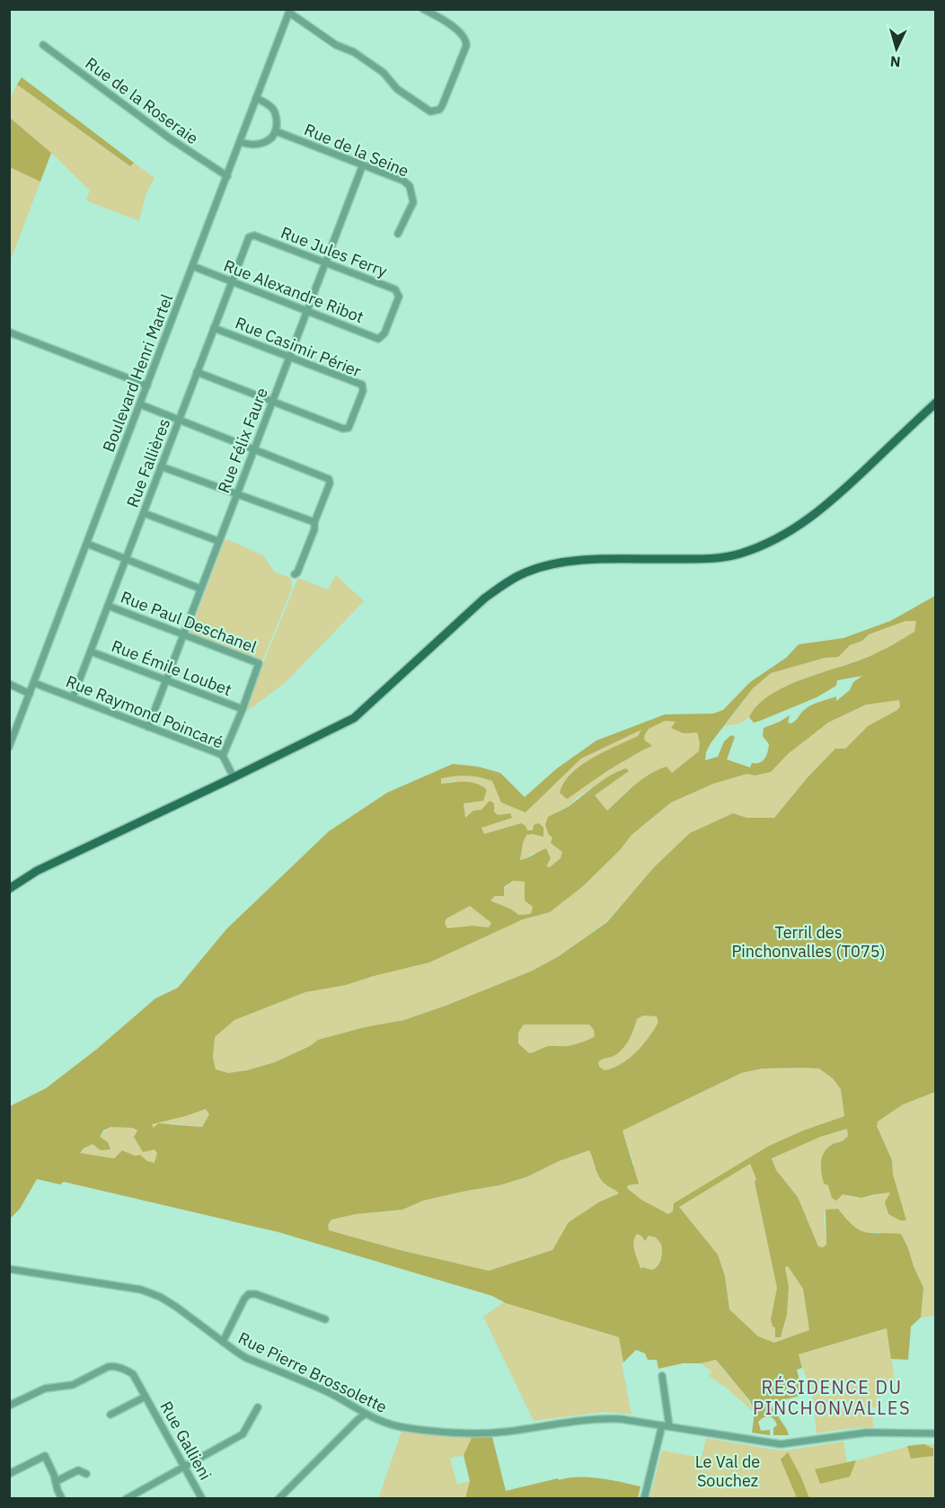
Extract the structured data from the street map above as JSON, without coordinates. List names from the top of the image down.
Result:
{
  "streets": {
    "street": [
      "Rue de la Roseraie",
      "Rue de la Seine",
      "Rue Jules Ferry",
      "Rue Alexandre Ribot",
      "Rue Casimir Périer",
      "Boulevard Henri Martel",
      "Rue Félix Faure",
      "Rue Fallières",
      "Rue Paul Deschanel",
      "Rue Émile Loubet",
      "Rue Raymond Poincaré",
      "Rue Pierre Brossolette",
      "Rue Gallieni"
    ]
  },
  "crossings": [
    ["Rue de la Roseraie", "Boulevard Henri Martel"],
    ["Rue de la Seine", "Rue Félix Faure"],
    ["Rue Jules Ferry", "Rue Alexandre Ribot"],
    ["Rue Jules Ferry", "Rue Félix Faure"],
    ["Rue Jules Ferry", "Rue Fallières"],
    ["Rue Alexandre Ribot", "Boulevard Henri Martel"],
    ["Rue Alexandre Ribot", "Rue Félix Faure"],
    ["Rue Alexandre Ribot", "Rue Fallières"],
    ["Rue Casimir Périer", "Rue Félix Faure"],
    ["Rue Casimir Périer", "Rue Fallières"],
    ["Boulevard Henri Martel", "Rue Raymond Poincaré"],
    ["Rue Félix Faure", "Rue Paul Deschanel"],
    ["Rue Félix Faure", "Rue Émile Loubet"],
    ["Rue Félix Faure", "Rue Raymond Poincaré"],
    ["Rue Fallières", "Rue Paul Deschanel"],
    ["Rue Fallières", "Rue Émile Loubet"],
    ["Rue Fallières", "Rue Raymond Poincaré"],
    ["Rue Paul Deschanel", "Rue Émile Loubet"]
  ],
  "districts": ["RÉSIDENCE DU PINCHONVALLES"],
  "parks": ["Terril des Pinchonvalles (T075)", "Le Val de Souchez"],
  "north": "bottom"
}
